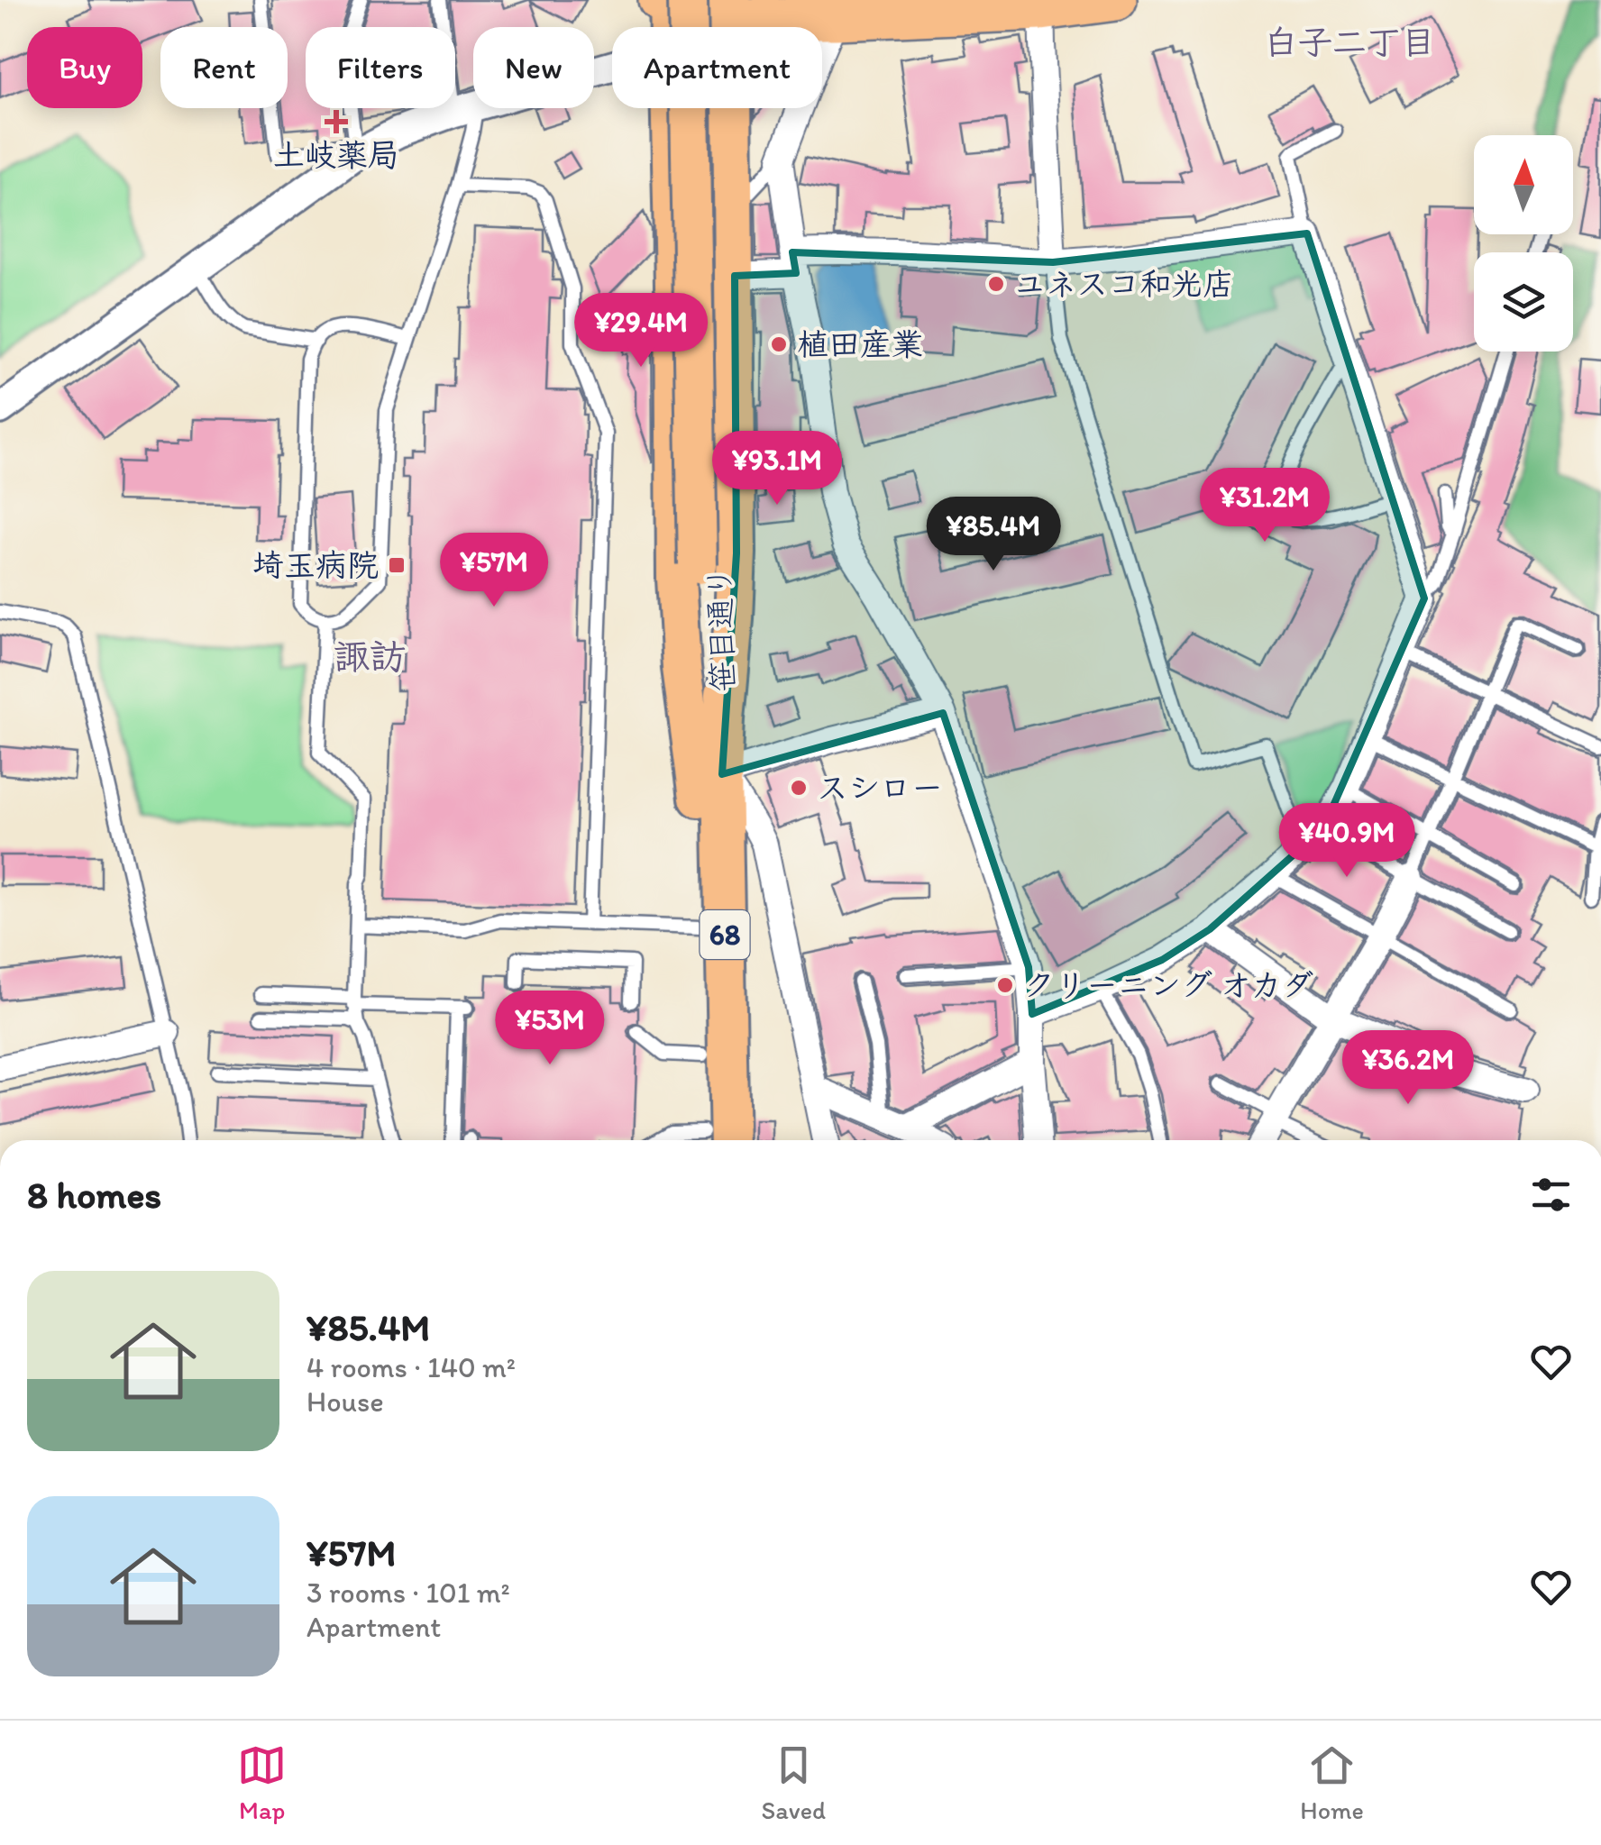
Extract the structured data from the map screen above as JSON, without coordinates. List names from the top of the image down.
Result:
{
  "streets": {
    "main road": ["笹目通り", "68"]
  },
  "districts": ["白子二丁目", "諏訪"],
  "places": {
    "health": ["土岐薬局"],
    "other": [
      "ユネスコ和光店",
      "植田産業",
      "スシロー",
      "クリーニング オカダ"
    ],
    "transit": ["埼玉病院"]
  },
  "north": "top",
  "page": {
    "chip": [
      "Buy",
      "Rent",
      "Filters",
      "New",
      "Apartment"
    ],
    "price": [
      "¥29.4M",
      "¥93.1M",
      "¥31.2M",
      "¥85.4M",
      "¥57M",
      "¥40.9M",
      "¥53M",
      "¥36.2M"
    ],
    "heading": "8 homes",
    "list": [
      {
        "name": "¥85.4M",
        "note": "4 rooms · 140 m² · House"
      },
      {
        "name": "¥57M",
        "note": "3 rooms · 101 m² · Apartment"
      }
    ],
    "tabs": ["Map", "Saved", "Home"]
  }
}
